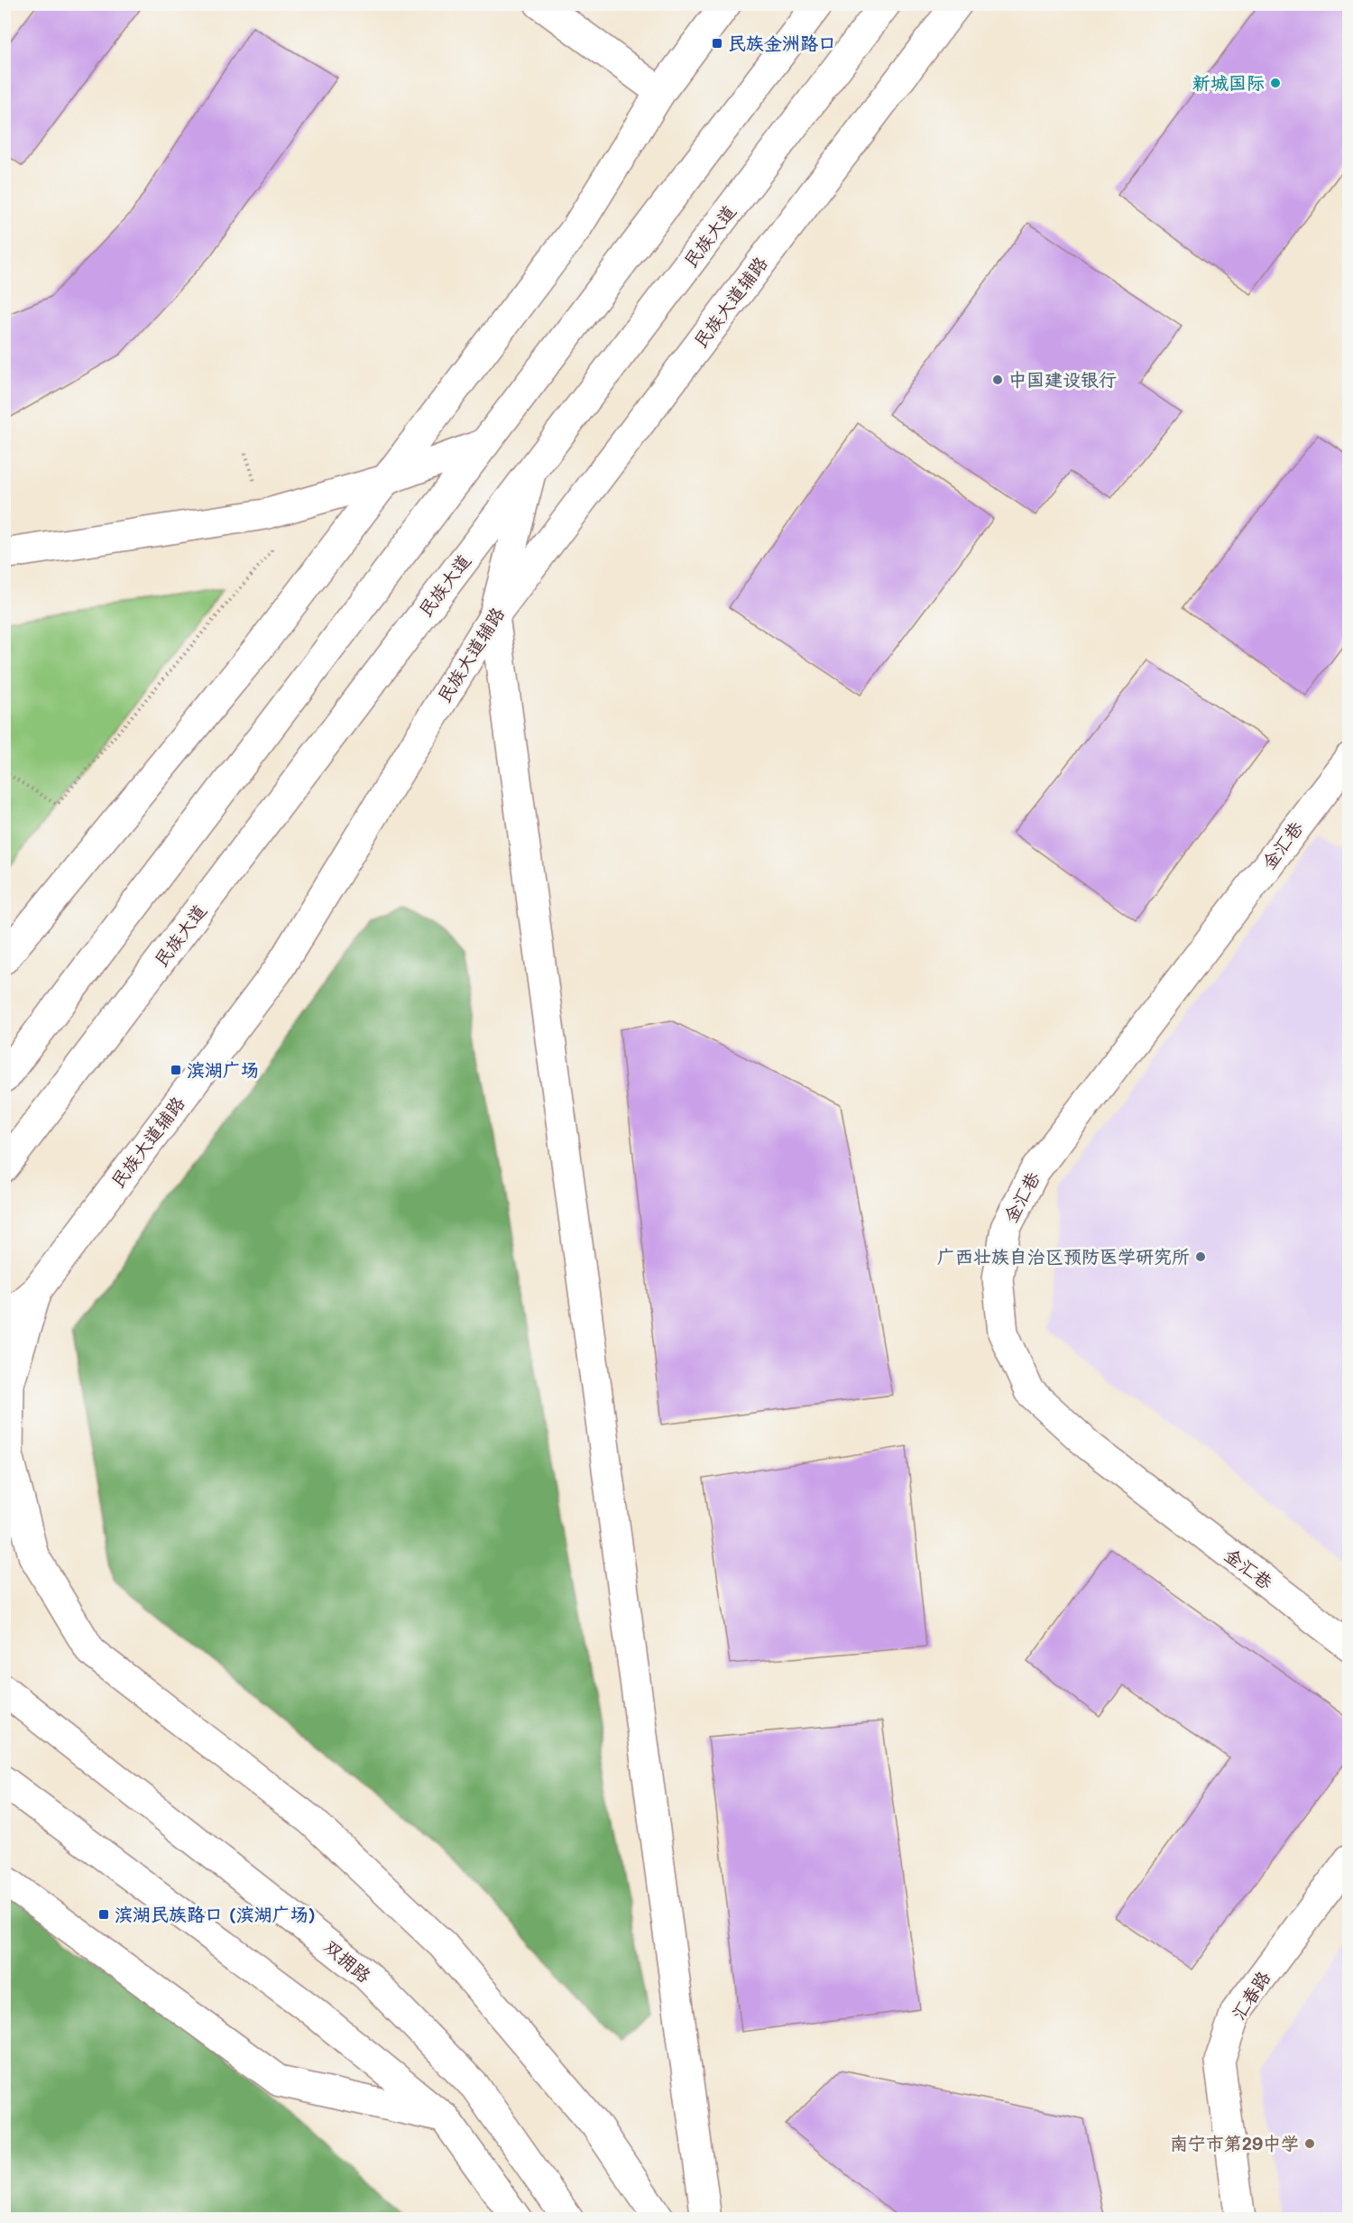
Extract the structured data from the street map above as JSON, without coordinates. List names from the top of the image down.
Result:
{
  "streets": {
    "main road": [
      "民族大道",
      "民族大道辅路",
      "金汇巷",
      "双拥路",
      "汇春路"
    ]
  },
  "places": {
    "transit": ["民族金洲路口", "滨湖广场", "滨湖民族路口 (滨湖广场)"],
    "other": [
      "新城国际",
      "中国建设银行",
      "广西壮族自治区预防医学研究所",
      "南宁市第29中学"
    ]
  }
}
